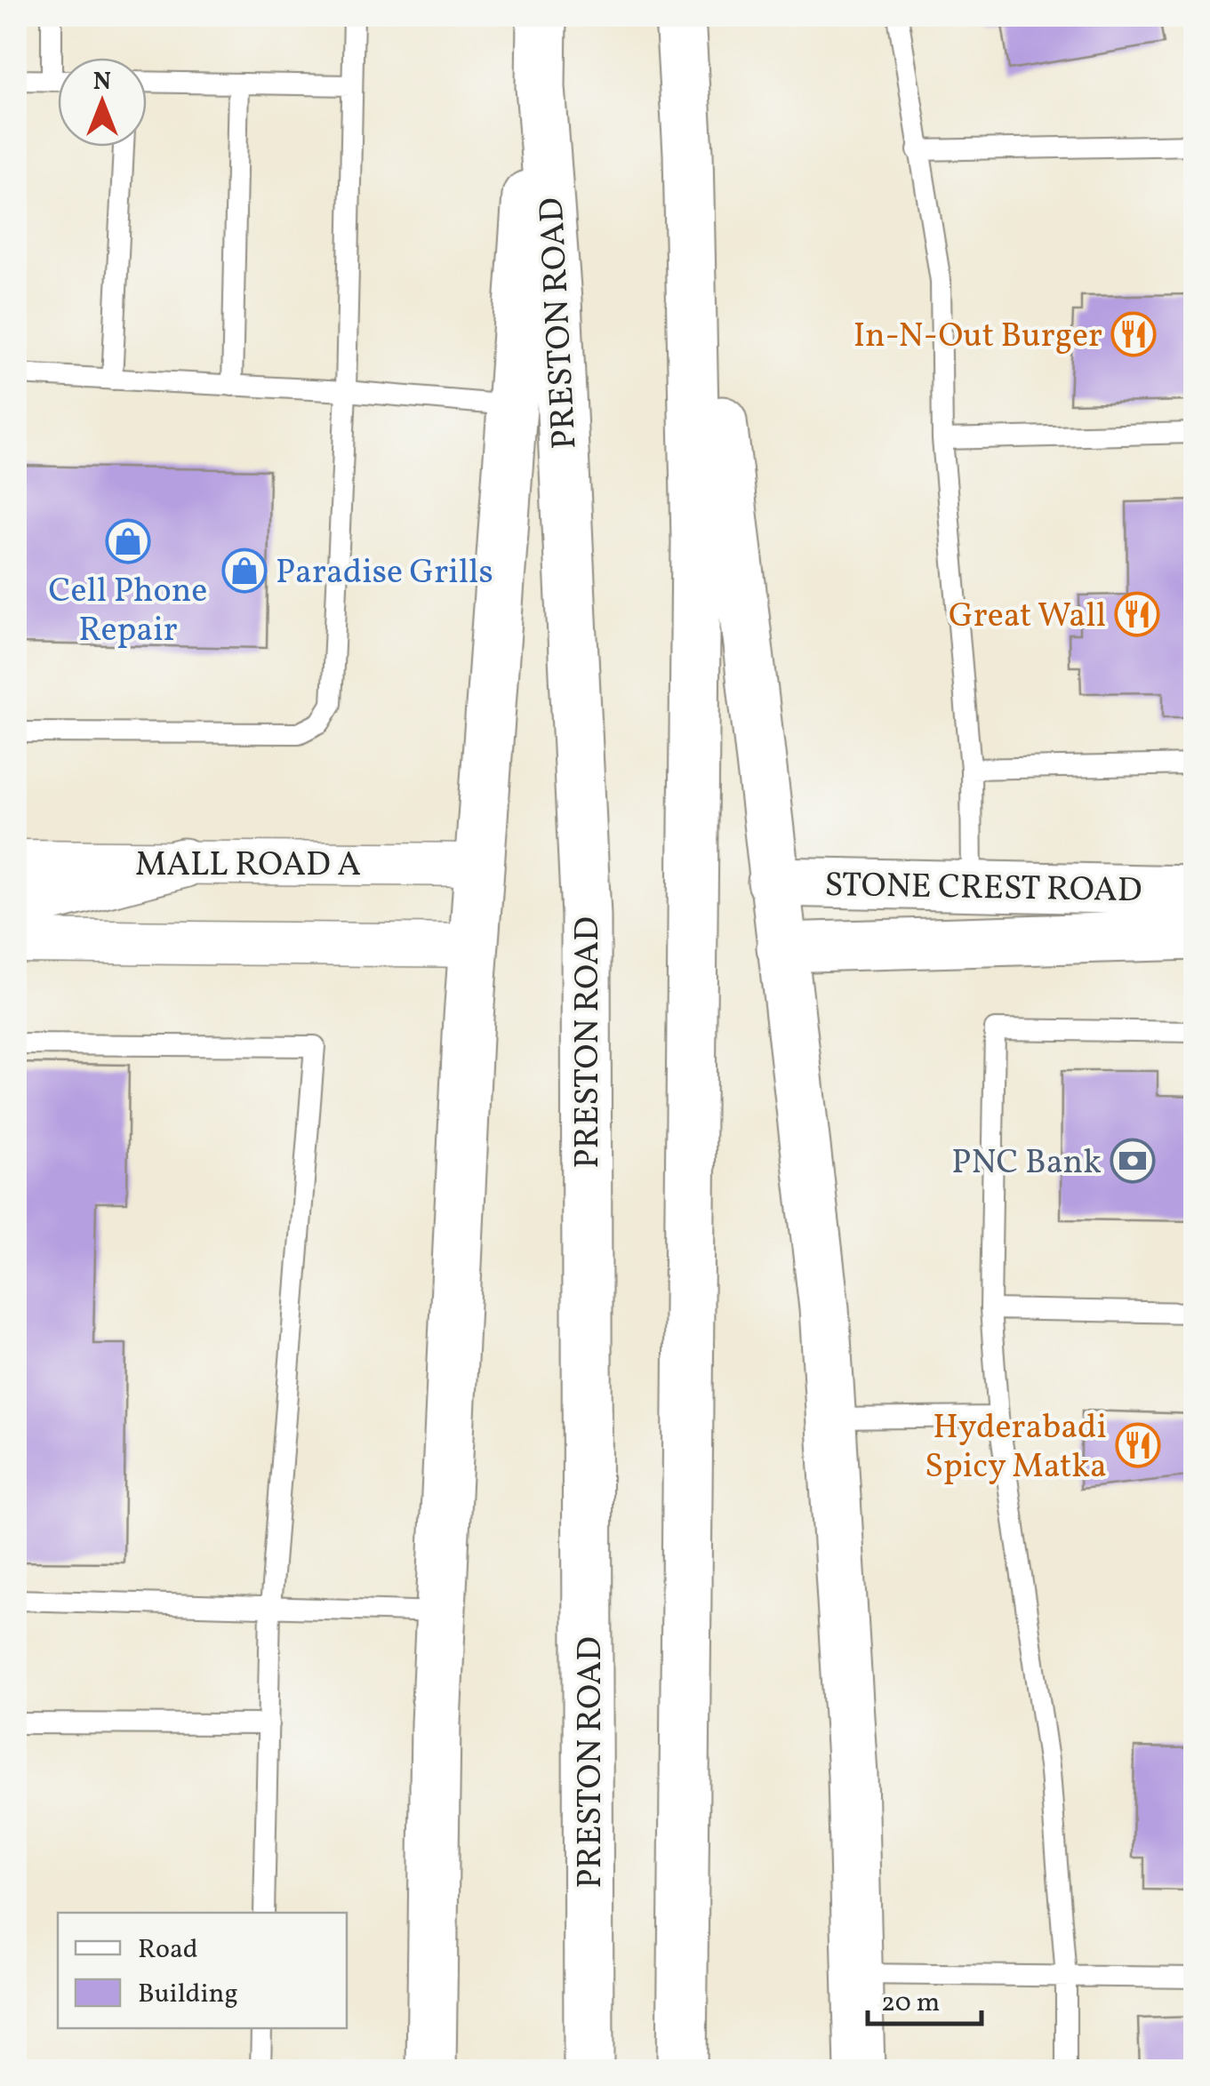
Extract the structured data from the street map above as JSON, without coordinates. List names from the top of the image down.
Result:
{
  "streets": {
    "main road": ["PRESTON ROAD", "STONE CREST ROAD"],
    "street": ["MALL ROAD A"]
  },
  "places": {
    "restaurant": ["In-N-Out Burger", "Great Wall", "Hyderabadi Spicy Matka"],
    "shop": ["Cell Phone Repair", "Paradise Grills"],
    "bank": ["PNC Bank"]
  },
  "legend": ["Road", "Building"],
  "scale_bar": "20 m",
  "north": "top"
}
